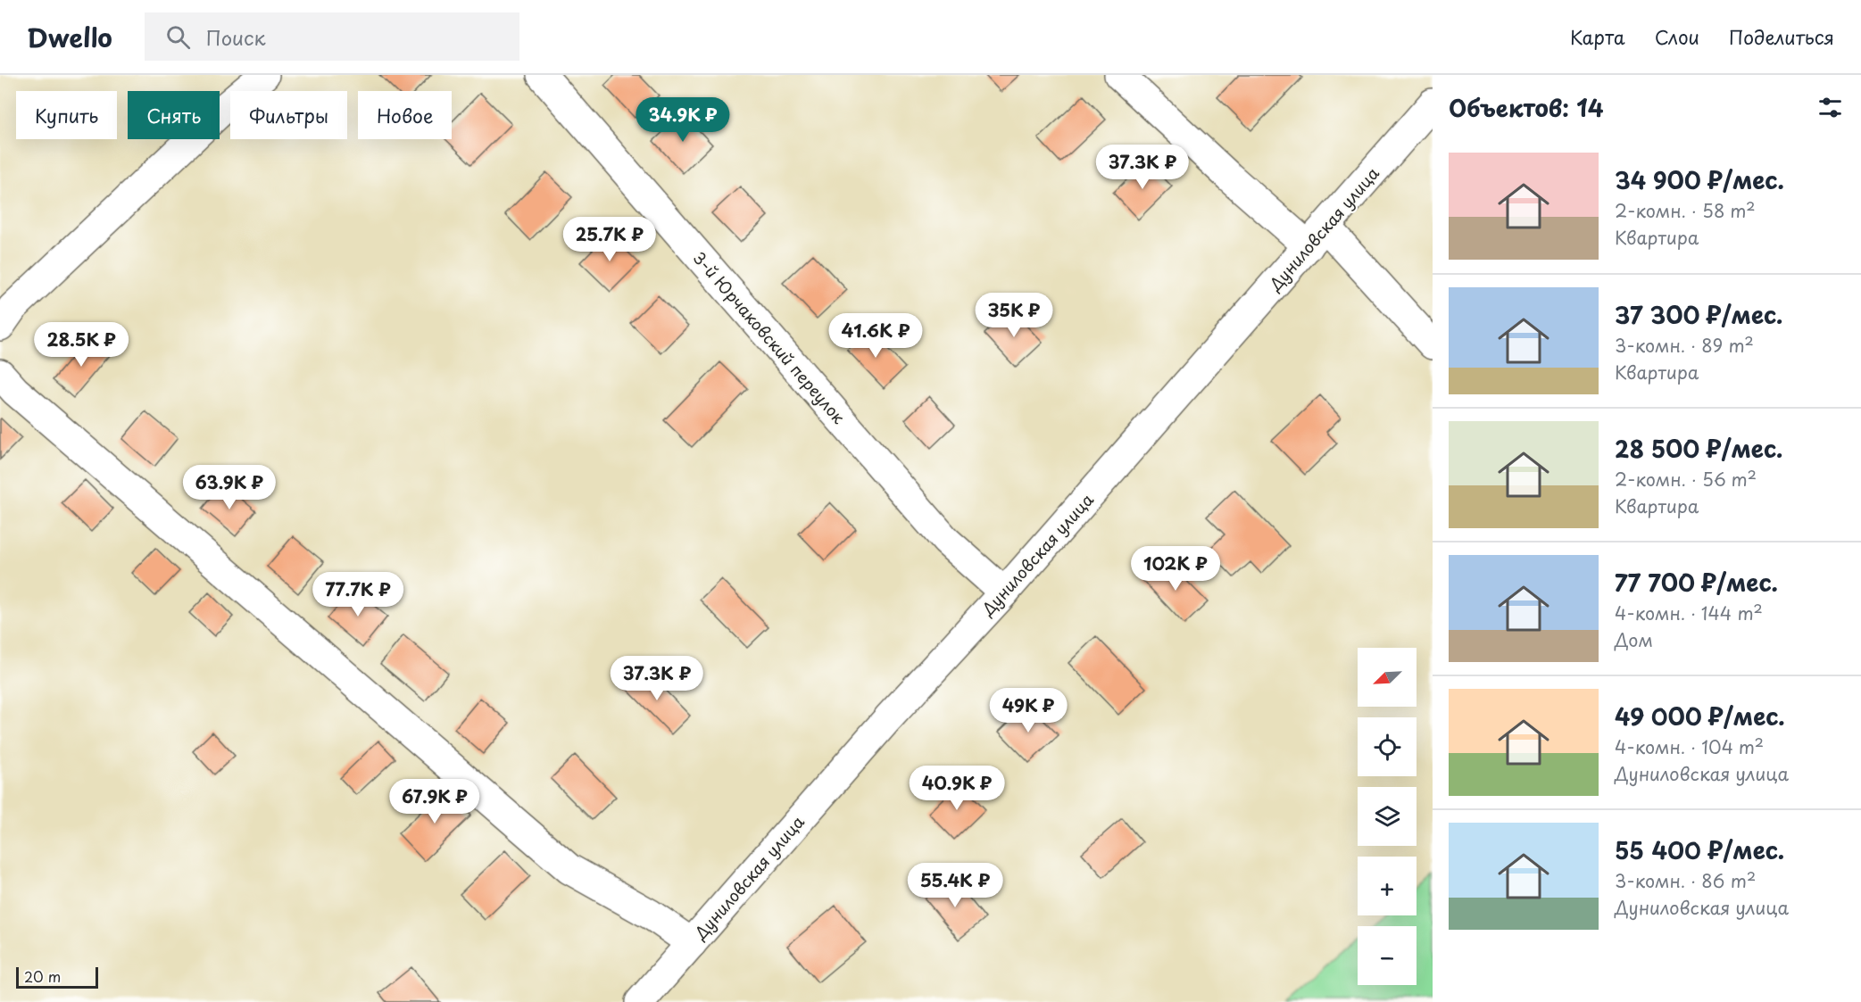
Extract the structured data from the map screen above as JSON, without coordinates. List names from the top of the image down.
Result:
{
  "streets": {
    "street": ["Дуниловская улица", "3-й Юрчаковский переулок"]
  },
  "crossings": [
    ["Дуниловская улица", "3-й Юрчаковский переулок"]
  ],
  "scale_bar": "20 m",
  "north": "bottom left",
  "page": {
    "header": "Dwello",
    "search": "Поиск",
    "nav": ["Карта", "Слои", "Поделиться"],
    "heading": "Объектов: 14",
    "chip": [
      "Купить",
      "Снять",
      "Фильтры",
      "Новое"
    ],
    "price": [
      "34.9K ₽",
      "37.3K ₽",
      "25.7K ₽",
      "35K ₽",
      "41.6K ₽",
      "28.5K ₽",
      "63.9K ₽",
      "102K ₽",
      "77.7K ₽",
      "37.3K ₽",
      "49K ₽",
      "40.9K ₽",
      "67.9K ₽",
      "55.4K ₽"
    ],
    "list": [
      {
        "name": "34 900 ₽/мес.",
        "note": "2-комн. · 58 m² · Квартира"
      },
      {
        "name": "37 300 ₽/мес.",
        "note": "3-комн. · 89 m² · Квартира"
      },
      {
        "name": "28 500 ₽/мес.",
        "note": "2-комн. · 56 m² · Квартира"
      },
      {
        "name": "77 700 ₽/мес.",
        "note": "4-комн. · 144 m² · Дом"
      },
      {
        "name": "49 000 ₽/мес.",
        "note": "4-комн. · 104 m² · Дуниловская улица"
      },
      {
        "name": "55 400 ₽/мес.",
        "note": "3-комн. · 86 m² · Дуниловская улица"
      }
    ],
    "map_buttons": ["+", "−"],
    "scale": "20 m"
  }
}
